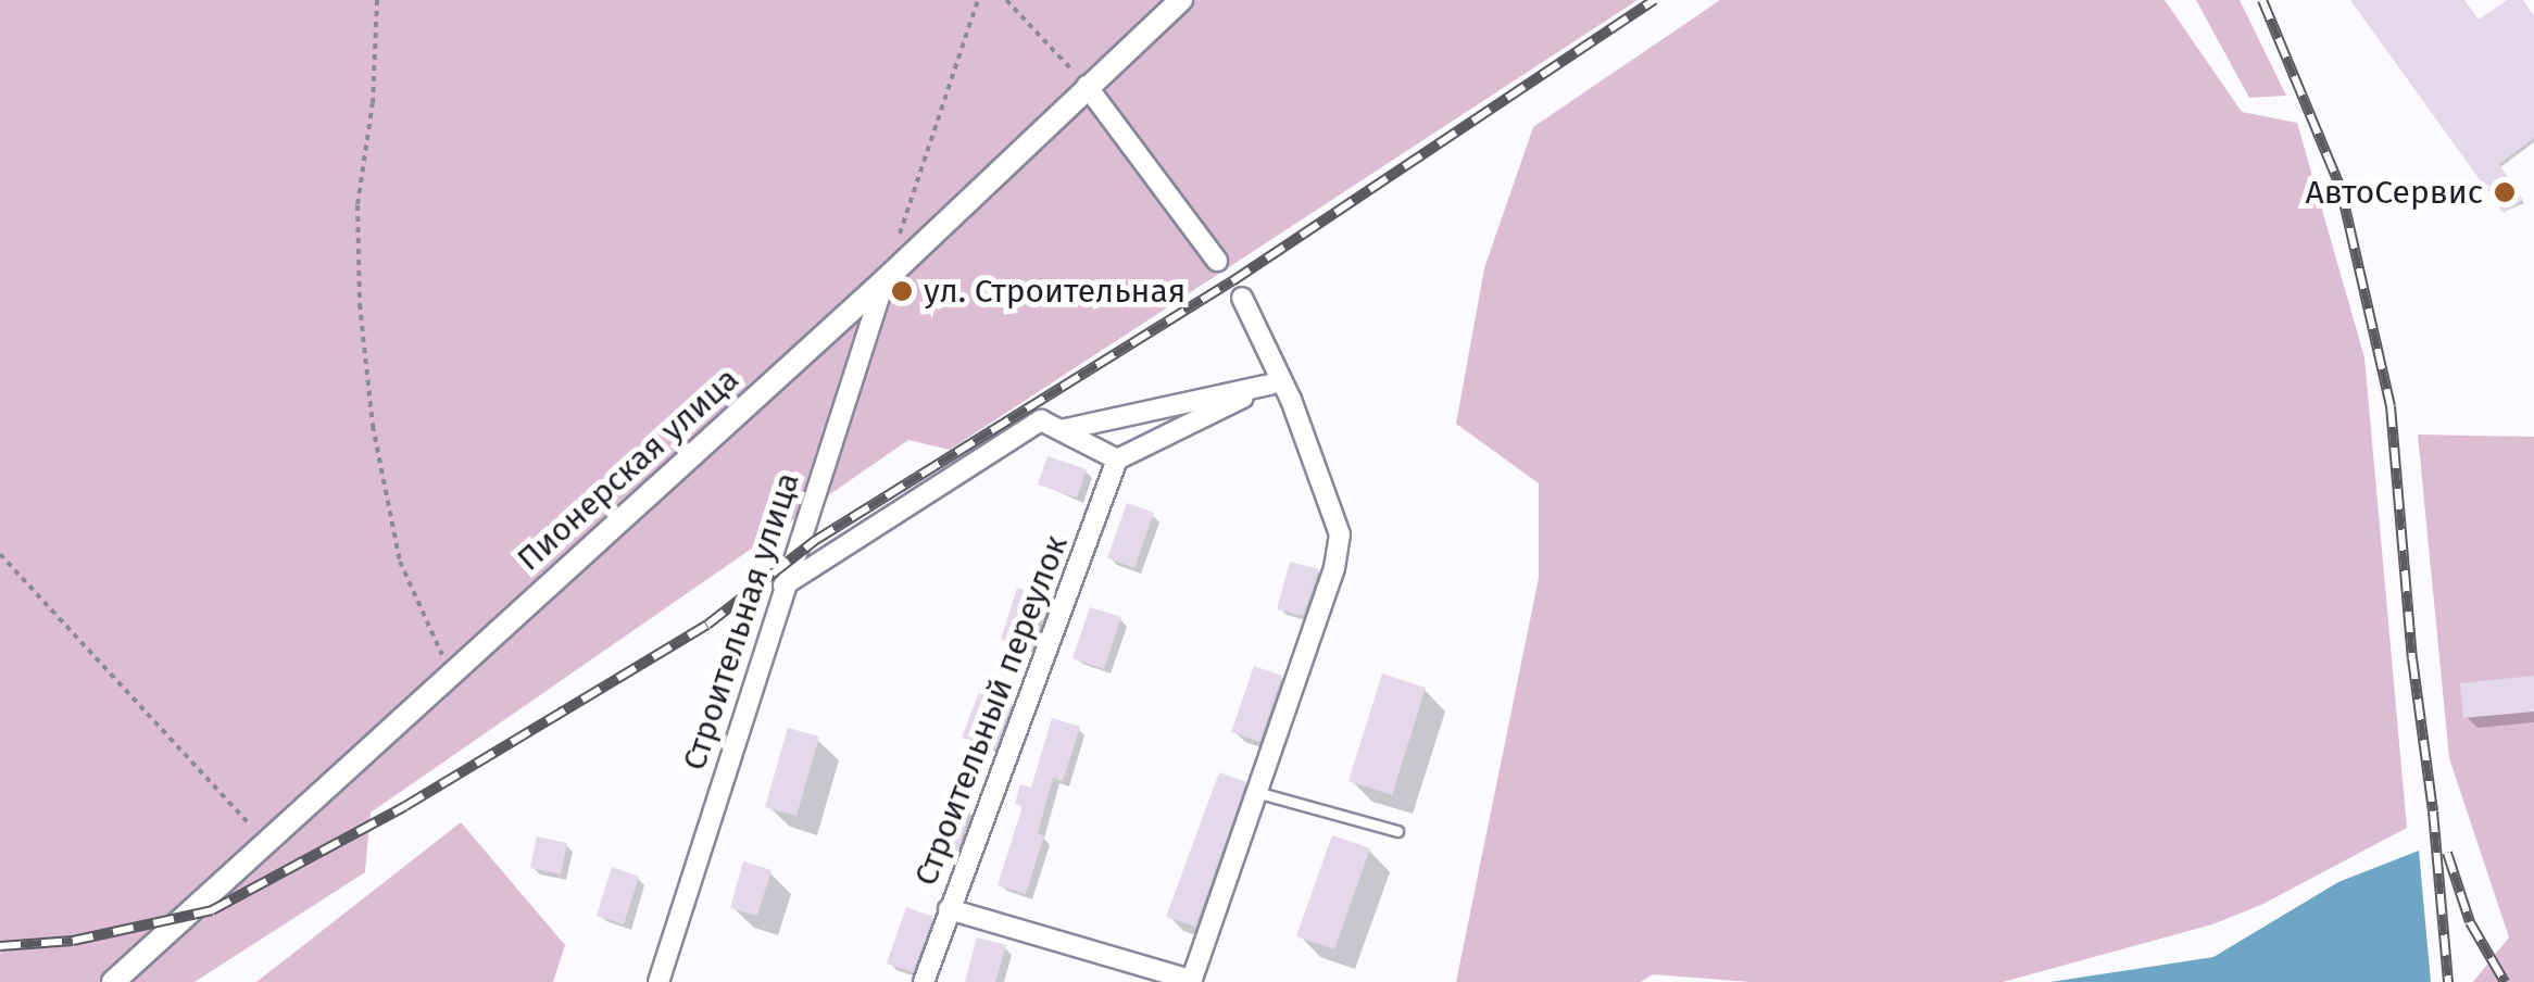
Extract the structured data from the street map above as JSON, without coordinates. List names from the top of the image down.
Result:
{
  "streets": {
    "street": ["Пионерская улица", "Строительная улица", "Строительный переулок"]
  },
  "crossings": [
    ["Пионерская улица", "Строительная улица"]
  ],
  "places": ["АвтоСервис", "ул. Строительная"]
}
